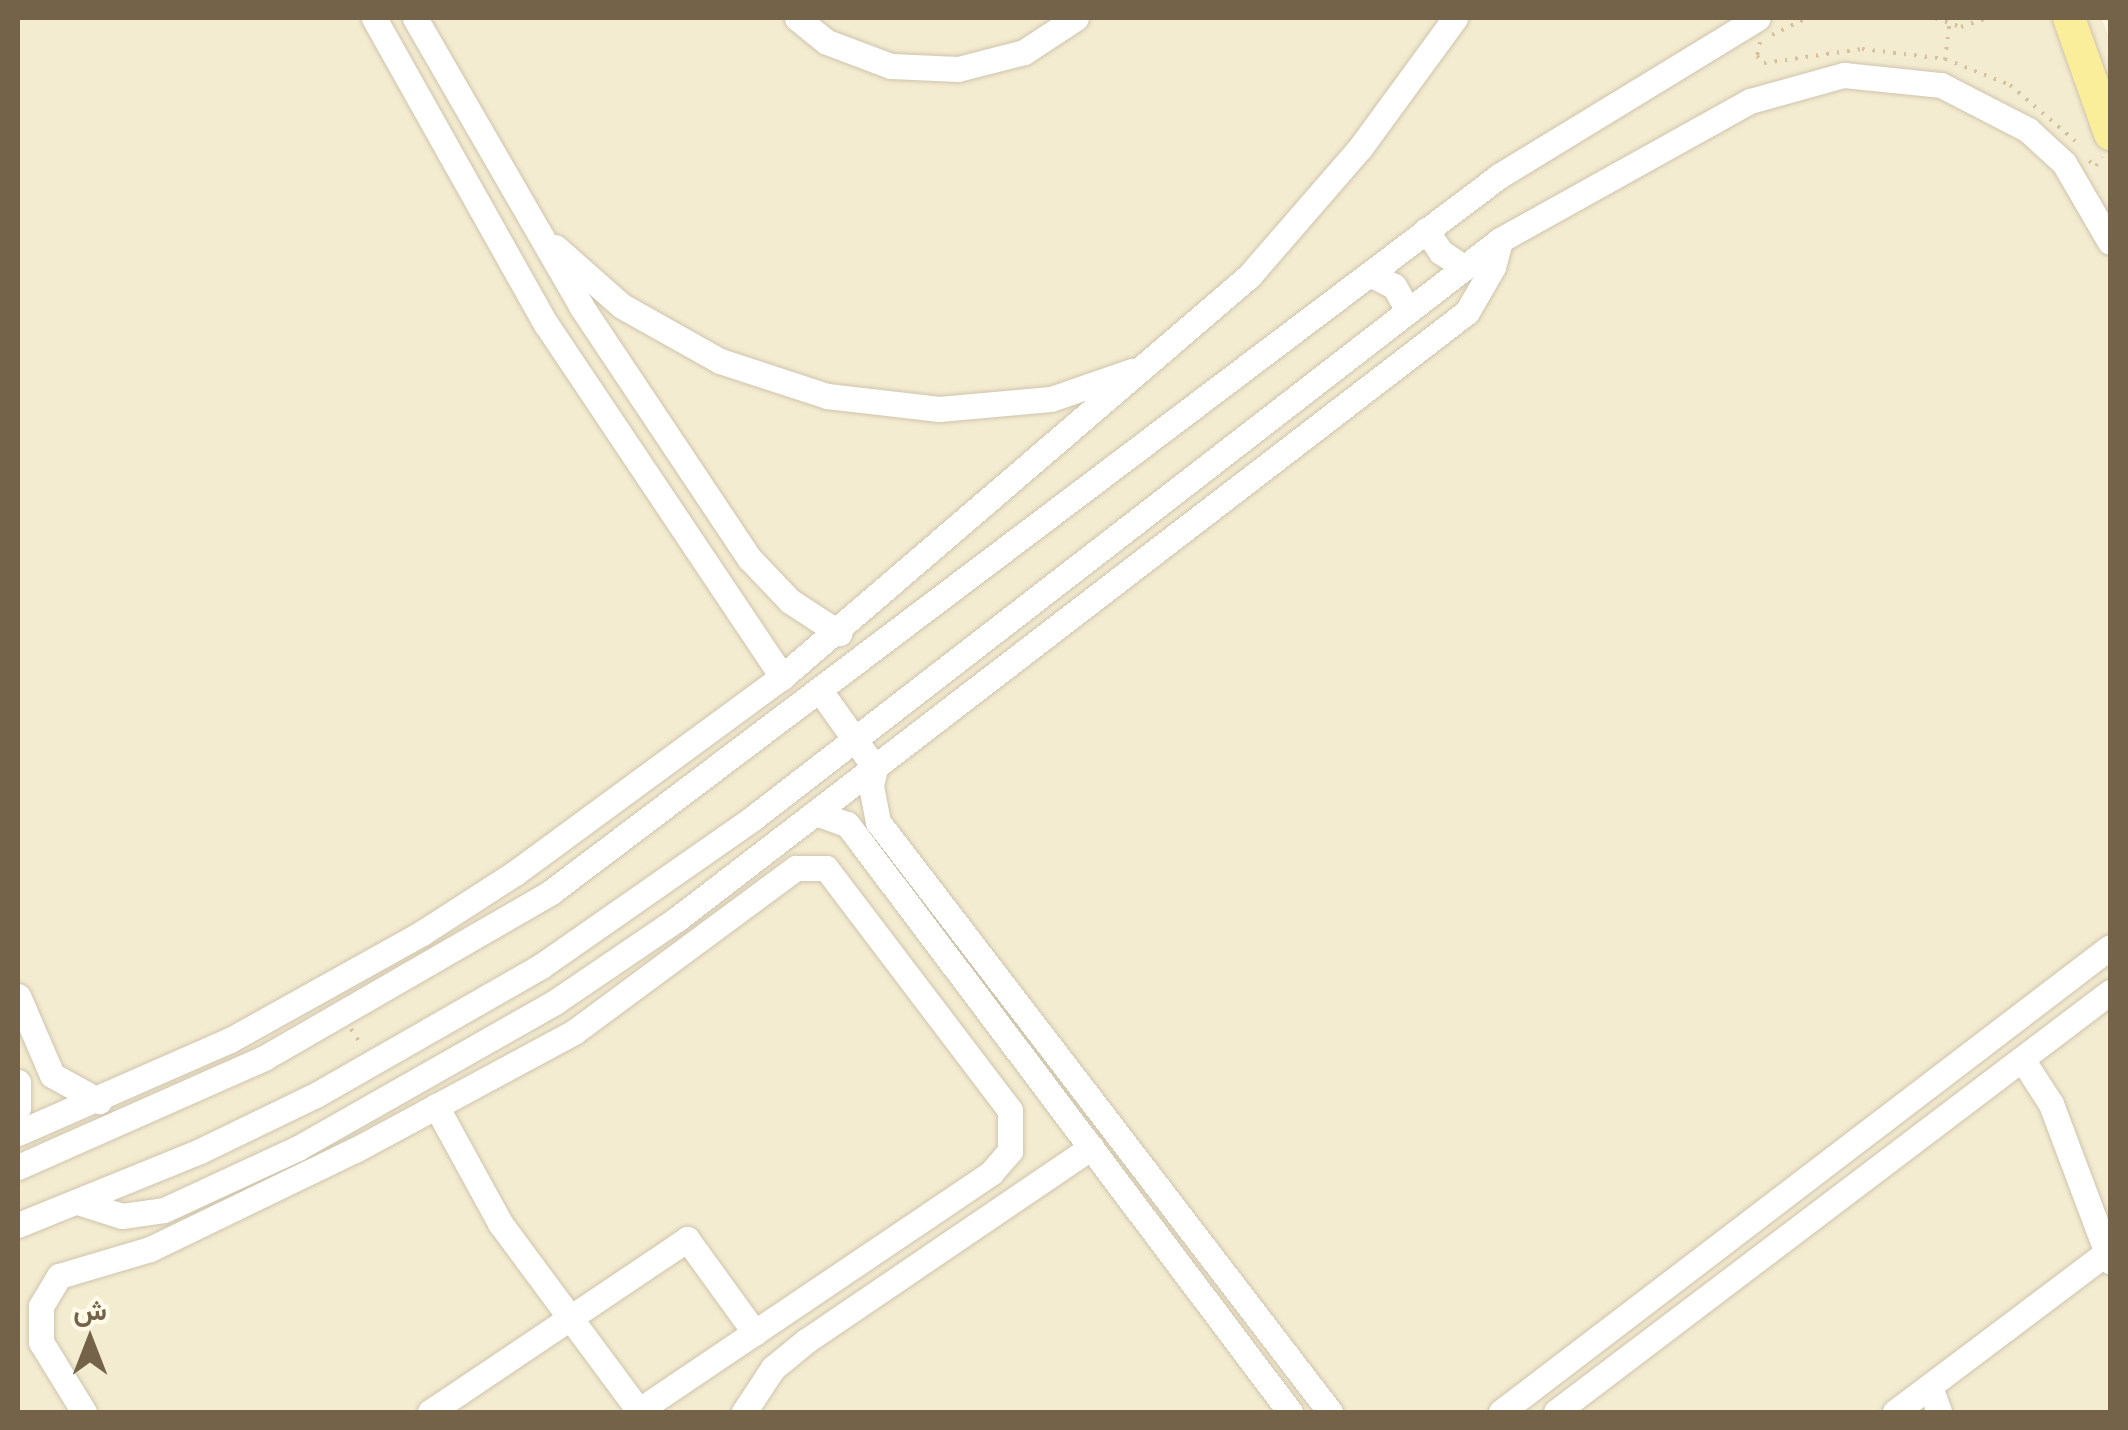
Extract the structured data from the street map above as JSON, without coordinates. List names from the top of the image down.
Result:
{
  "north": "top"
}
